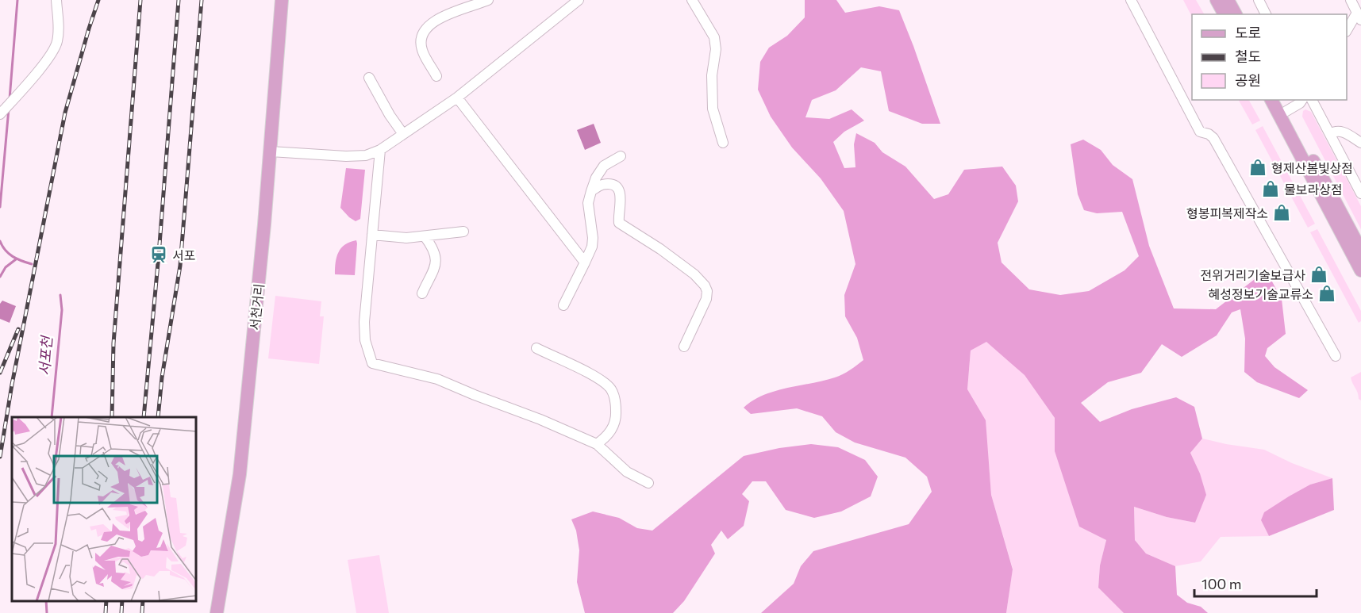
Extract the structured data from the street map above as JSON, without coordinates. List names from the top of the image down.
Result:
{
  "streets": {
    "main road": ["서천거리"]
  },
  "water": ["서포천"],
  "places": {
    "shop": [
      "형제산봄빛상점",
      "물보라상점",
      "형봉피복제작소",
      "전위거리기술보급사",
      "혜성정보기술교류소"
    ],
    "station": ["서포"]
  },
  "legend": ["도로", "철도", "공원"],
  "scale_bar": "100 m"
}
